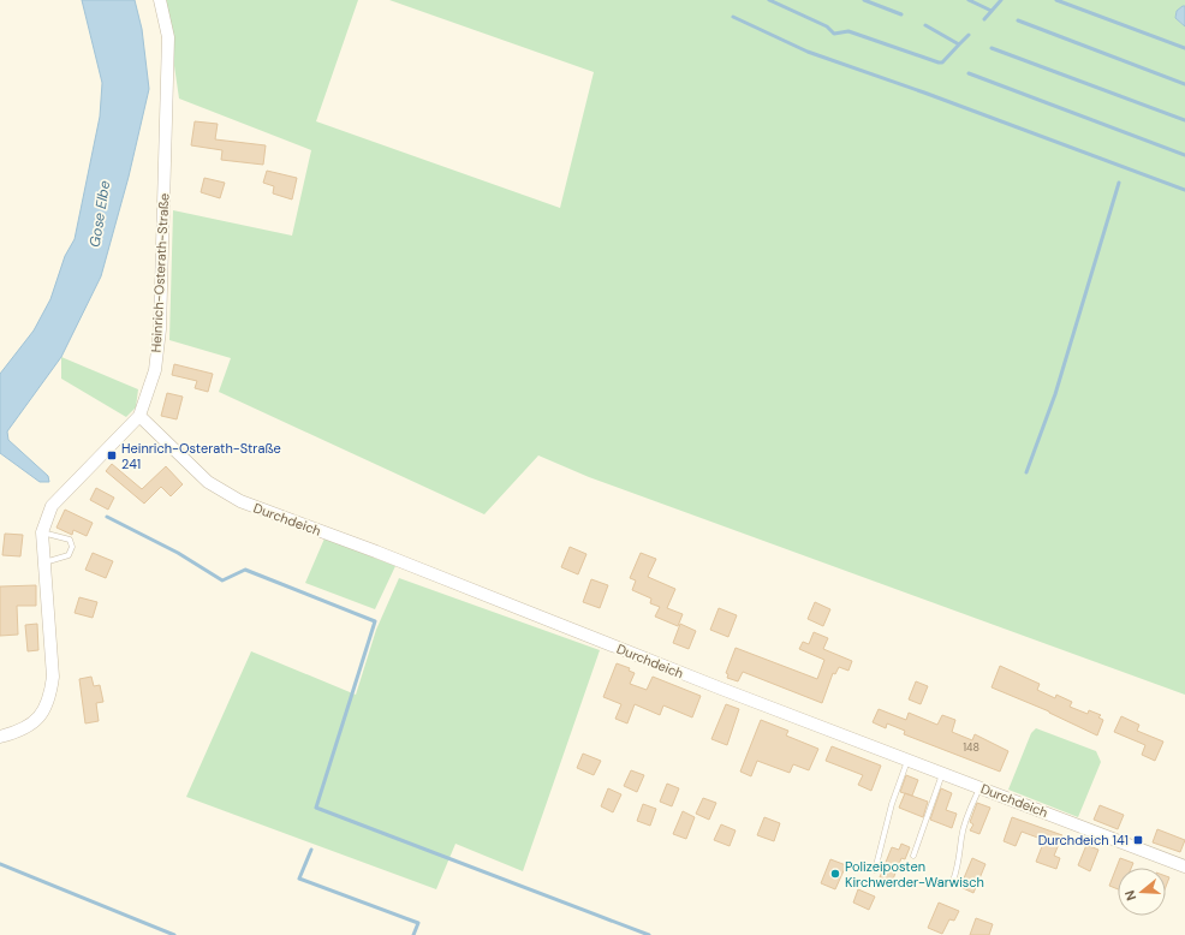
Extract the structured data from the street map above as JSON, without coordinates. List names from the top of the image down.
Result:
{
  "streets": {
    "street": ["Heinrich-Osterath-Straße", "Durchdeich"]
  },
  "crossings": [
    ["Heinrich-Osterath-Straße", "Durchdeich"]
  ],
  "water": ["Gose Elbe"],
  "places": {
    "transit": ["Heinrich-Osterath-Straße 241", "Durchdeich 141"],
    "other": ["Polizeiposten Kirchwerder-Warwisch"]
  },
  "house_numbers": ["148"],
  "north": "left"
}
